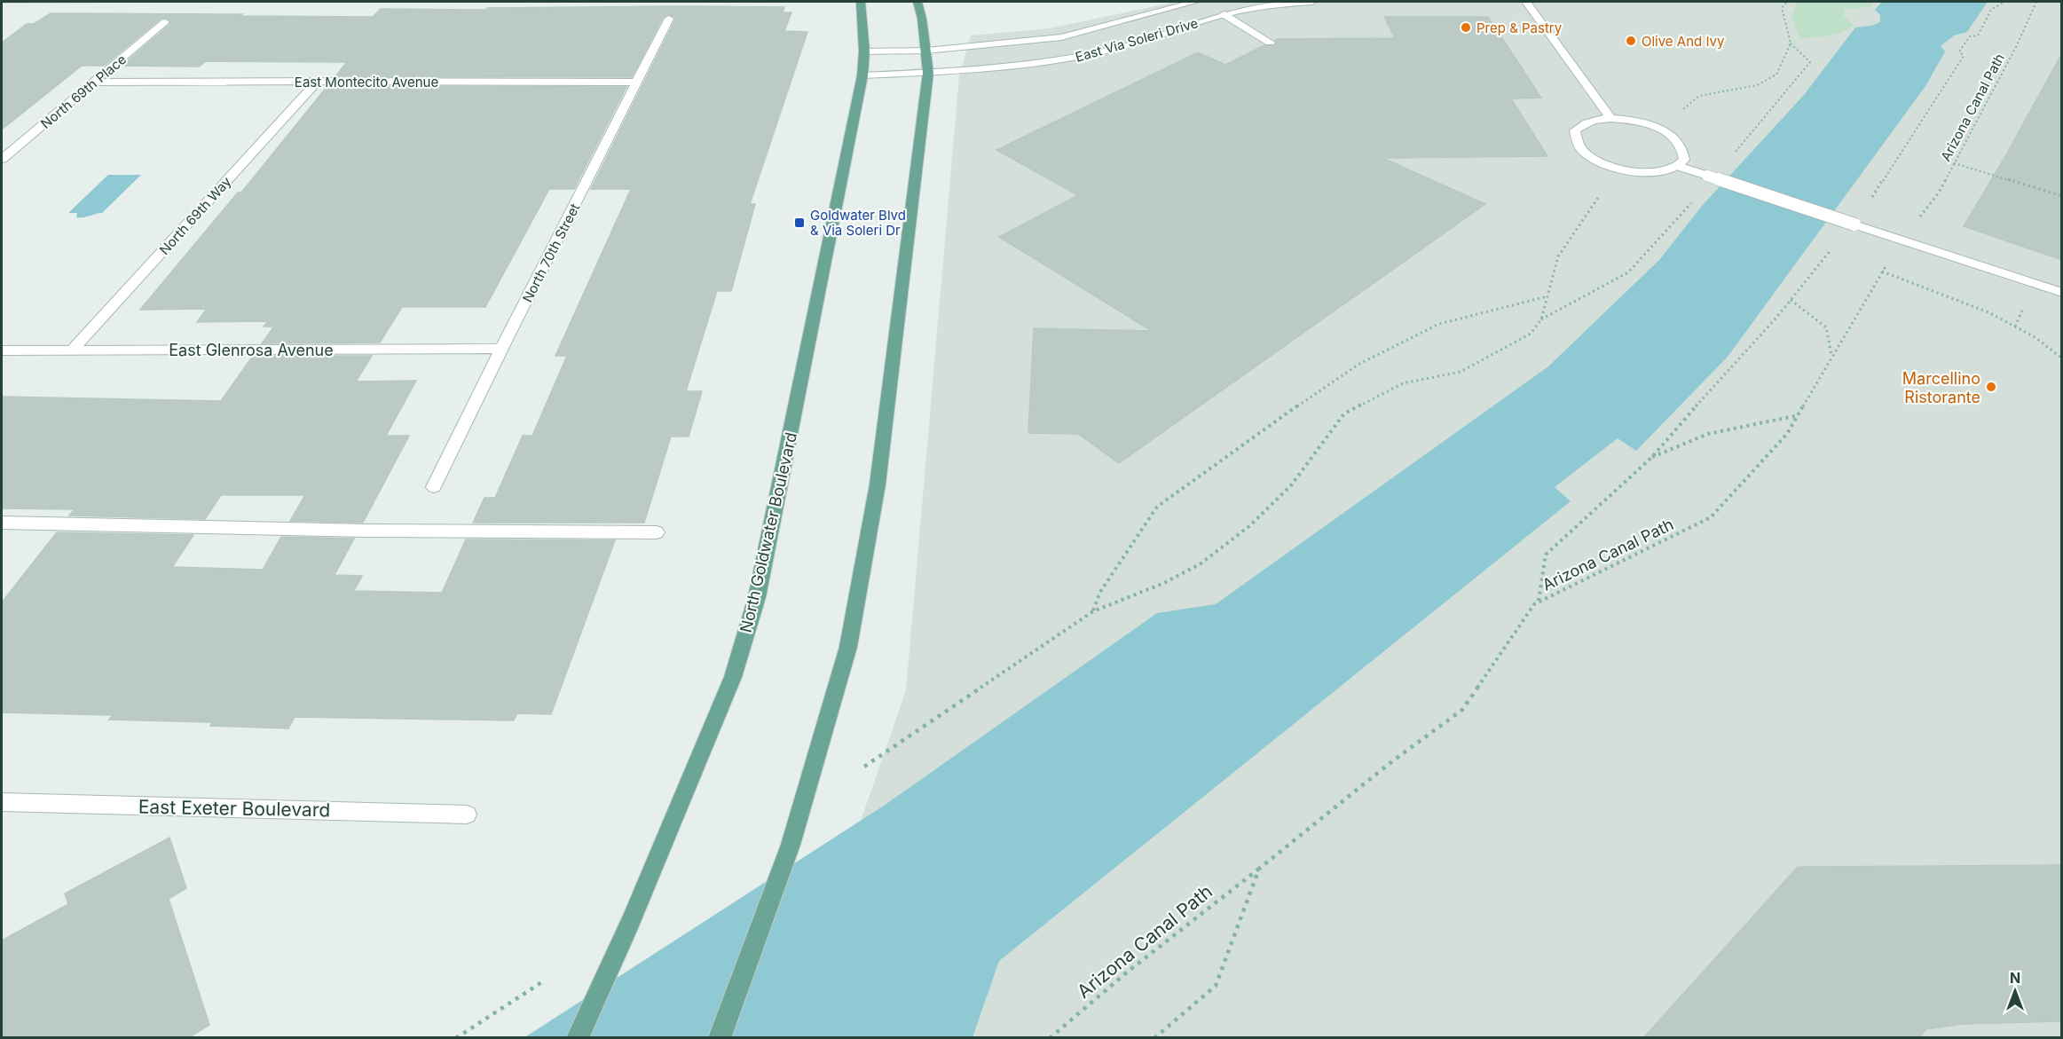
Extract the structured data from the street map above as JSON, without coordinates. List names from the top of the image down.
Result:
{
  "streets": {
    "main road": ["North Goldwater Boulevard"],
    "street": [
      "East Via Soleri Drive",
      "East Montecito Avenue",
      "North 69th Place",
      "North 69th Way",
      "North 70th Street",
      "East Glenrosa Avenue",
      "East Exeter Boulevard"
    ],
    "path": ["Arizona Canal Path"]
  },
  "crossings": [
    ["East Via Soleri Drive", "North Goldwater Boulevard"],
    ["East Montecito Avenue", "North 69th Place"],
    ["East Montecito Avenue", "North 69th Way"],
    ["East Montecito Avenue", "North 70th Street"],
    ["North 69th Way", "East Glenrosa Avenue"],
    ["North 70th Street", "East Glenrosa Avenue"]
  ],
  "places": {
    "other": ["Prep & Pastry", "Olive And Ivy", "Marcellino Ristorante"],
    "transit": ["Goldwater Blvd & Via Soleri Dr"]
  },
  "north": "top"
}
